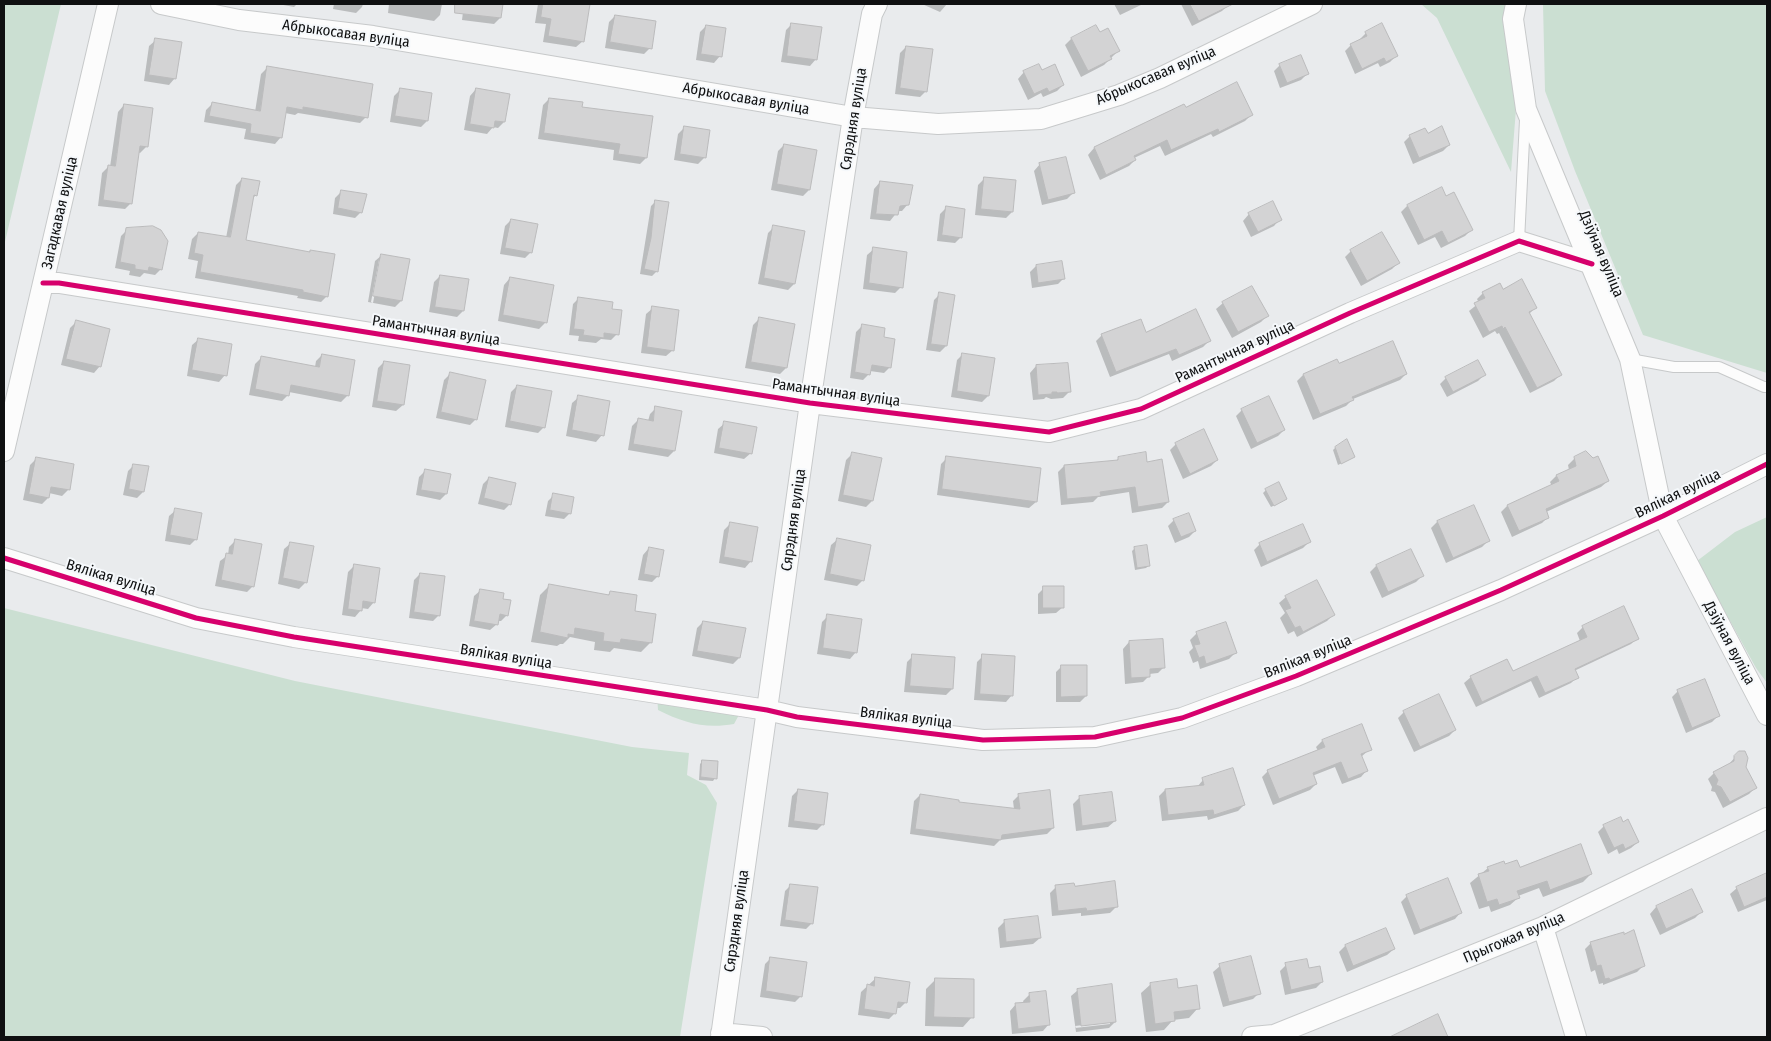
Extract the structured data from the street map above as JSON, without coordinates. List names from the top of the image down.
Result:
{
  "streets": {
    "street": [
      "Абрыкосавая вуліца",
      "Сярэдняя вуліца",
      "Загадкавая вуліца",
      "Дзіўная вуліца",
      "Рамантычная вуліца",
      "Вялікая вуліца",
      "Прыгожая вуліца"
    ]
  },
  "crossings": [
    ["Абрыкосавая вуліца", "Сярэдняя вуліца"],
    ["Сярэдняя вуліца", "Рамантычная вуліца"],
    ["Сярэдняя вуліца", "Вялікая вуліца"],
    ["Загадкавая вуліца", "Рамантычная вуліца"],
    ["Дзіўная вуліца", "Вялікая вуліца"]
  ]
}
